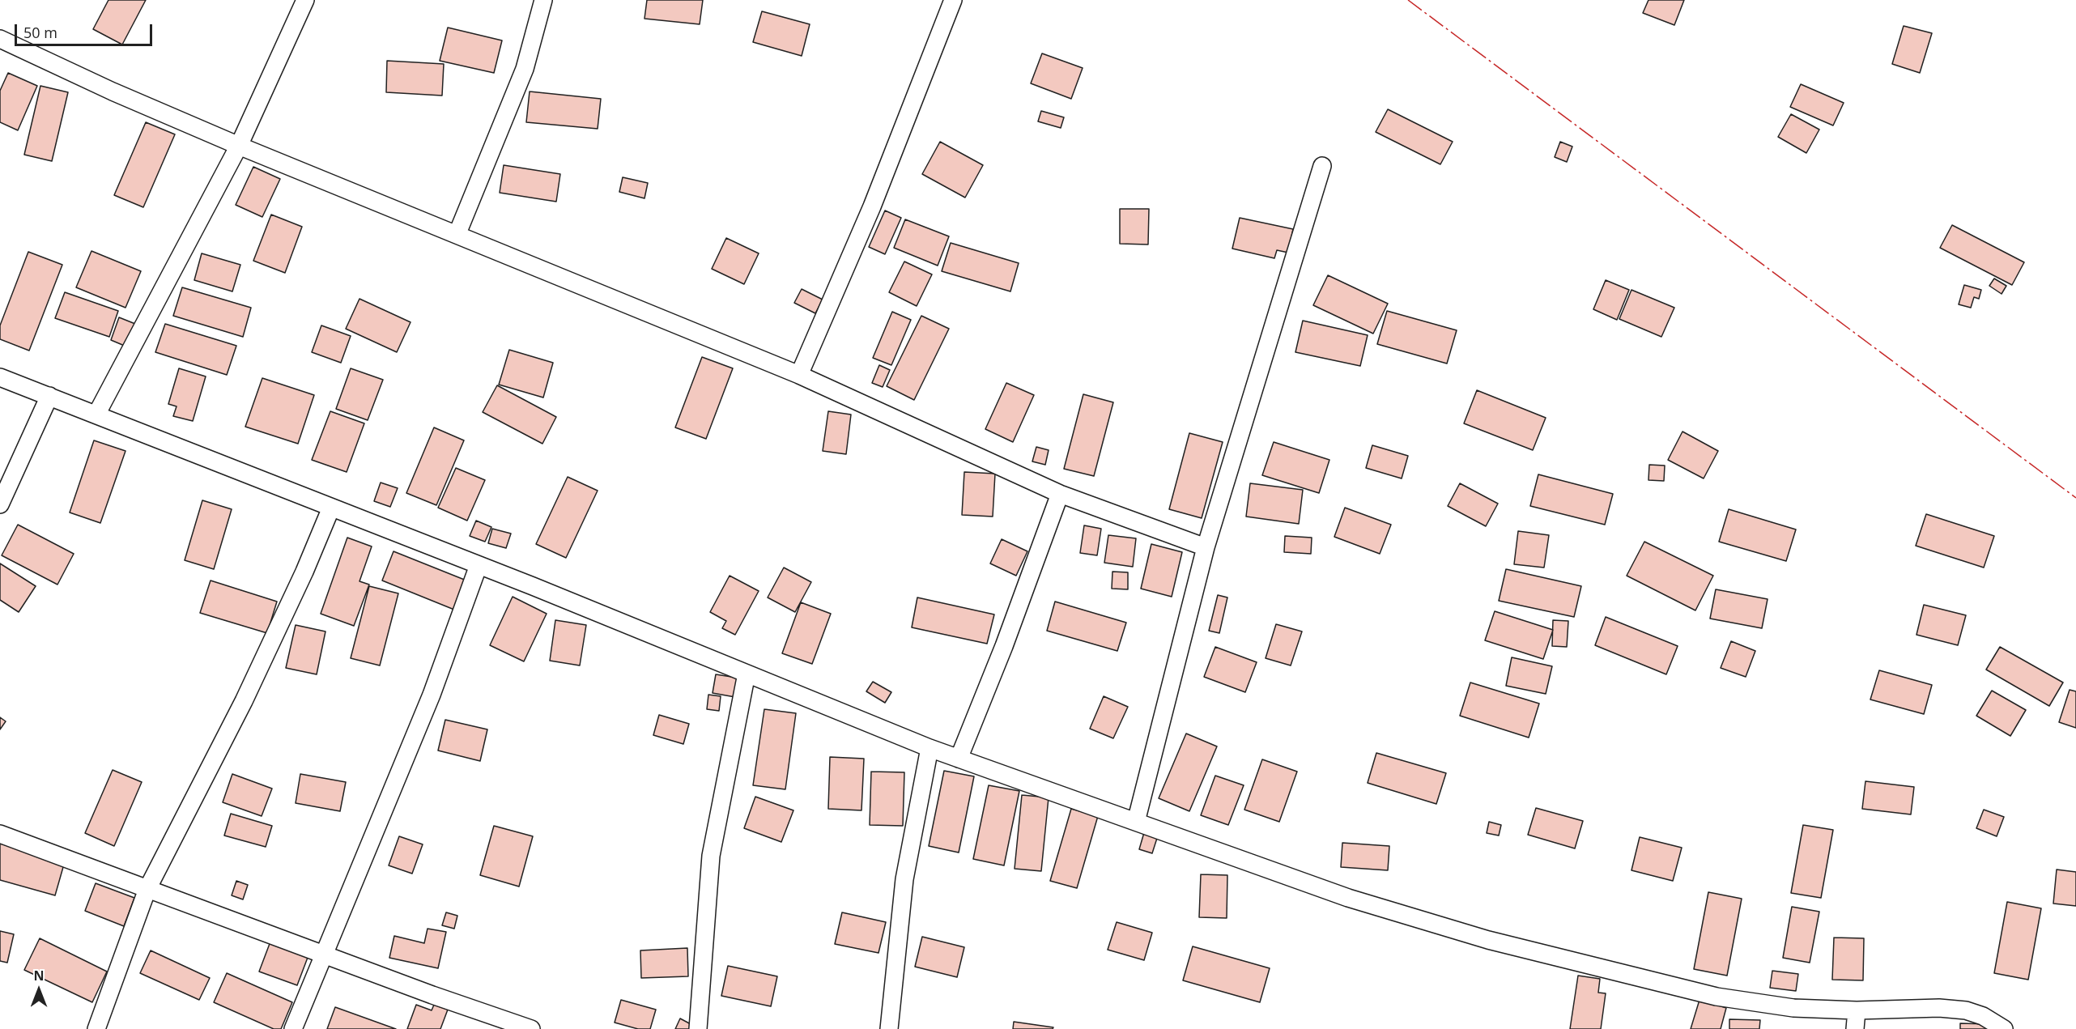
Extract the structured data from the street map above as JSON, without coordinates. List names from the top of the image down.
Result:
{
  "scale_bar": "50 m",
  "north": "top"
}
